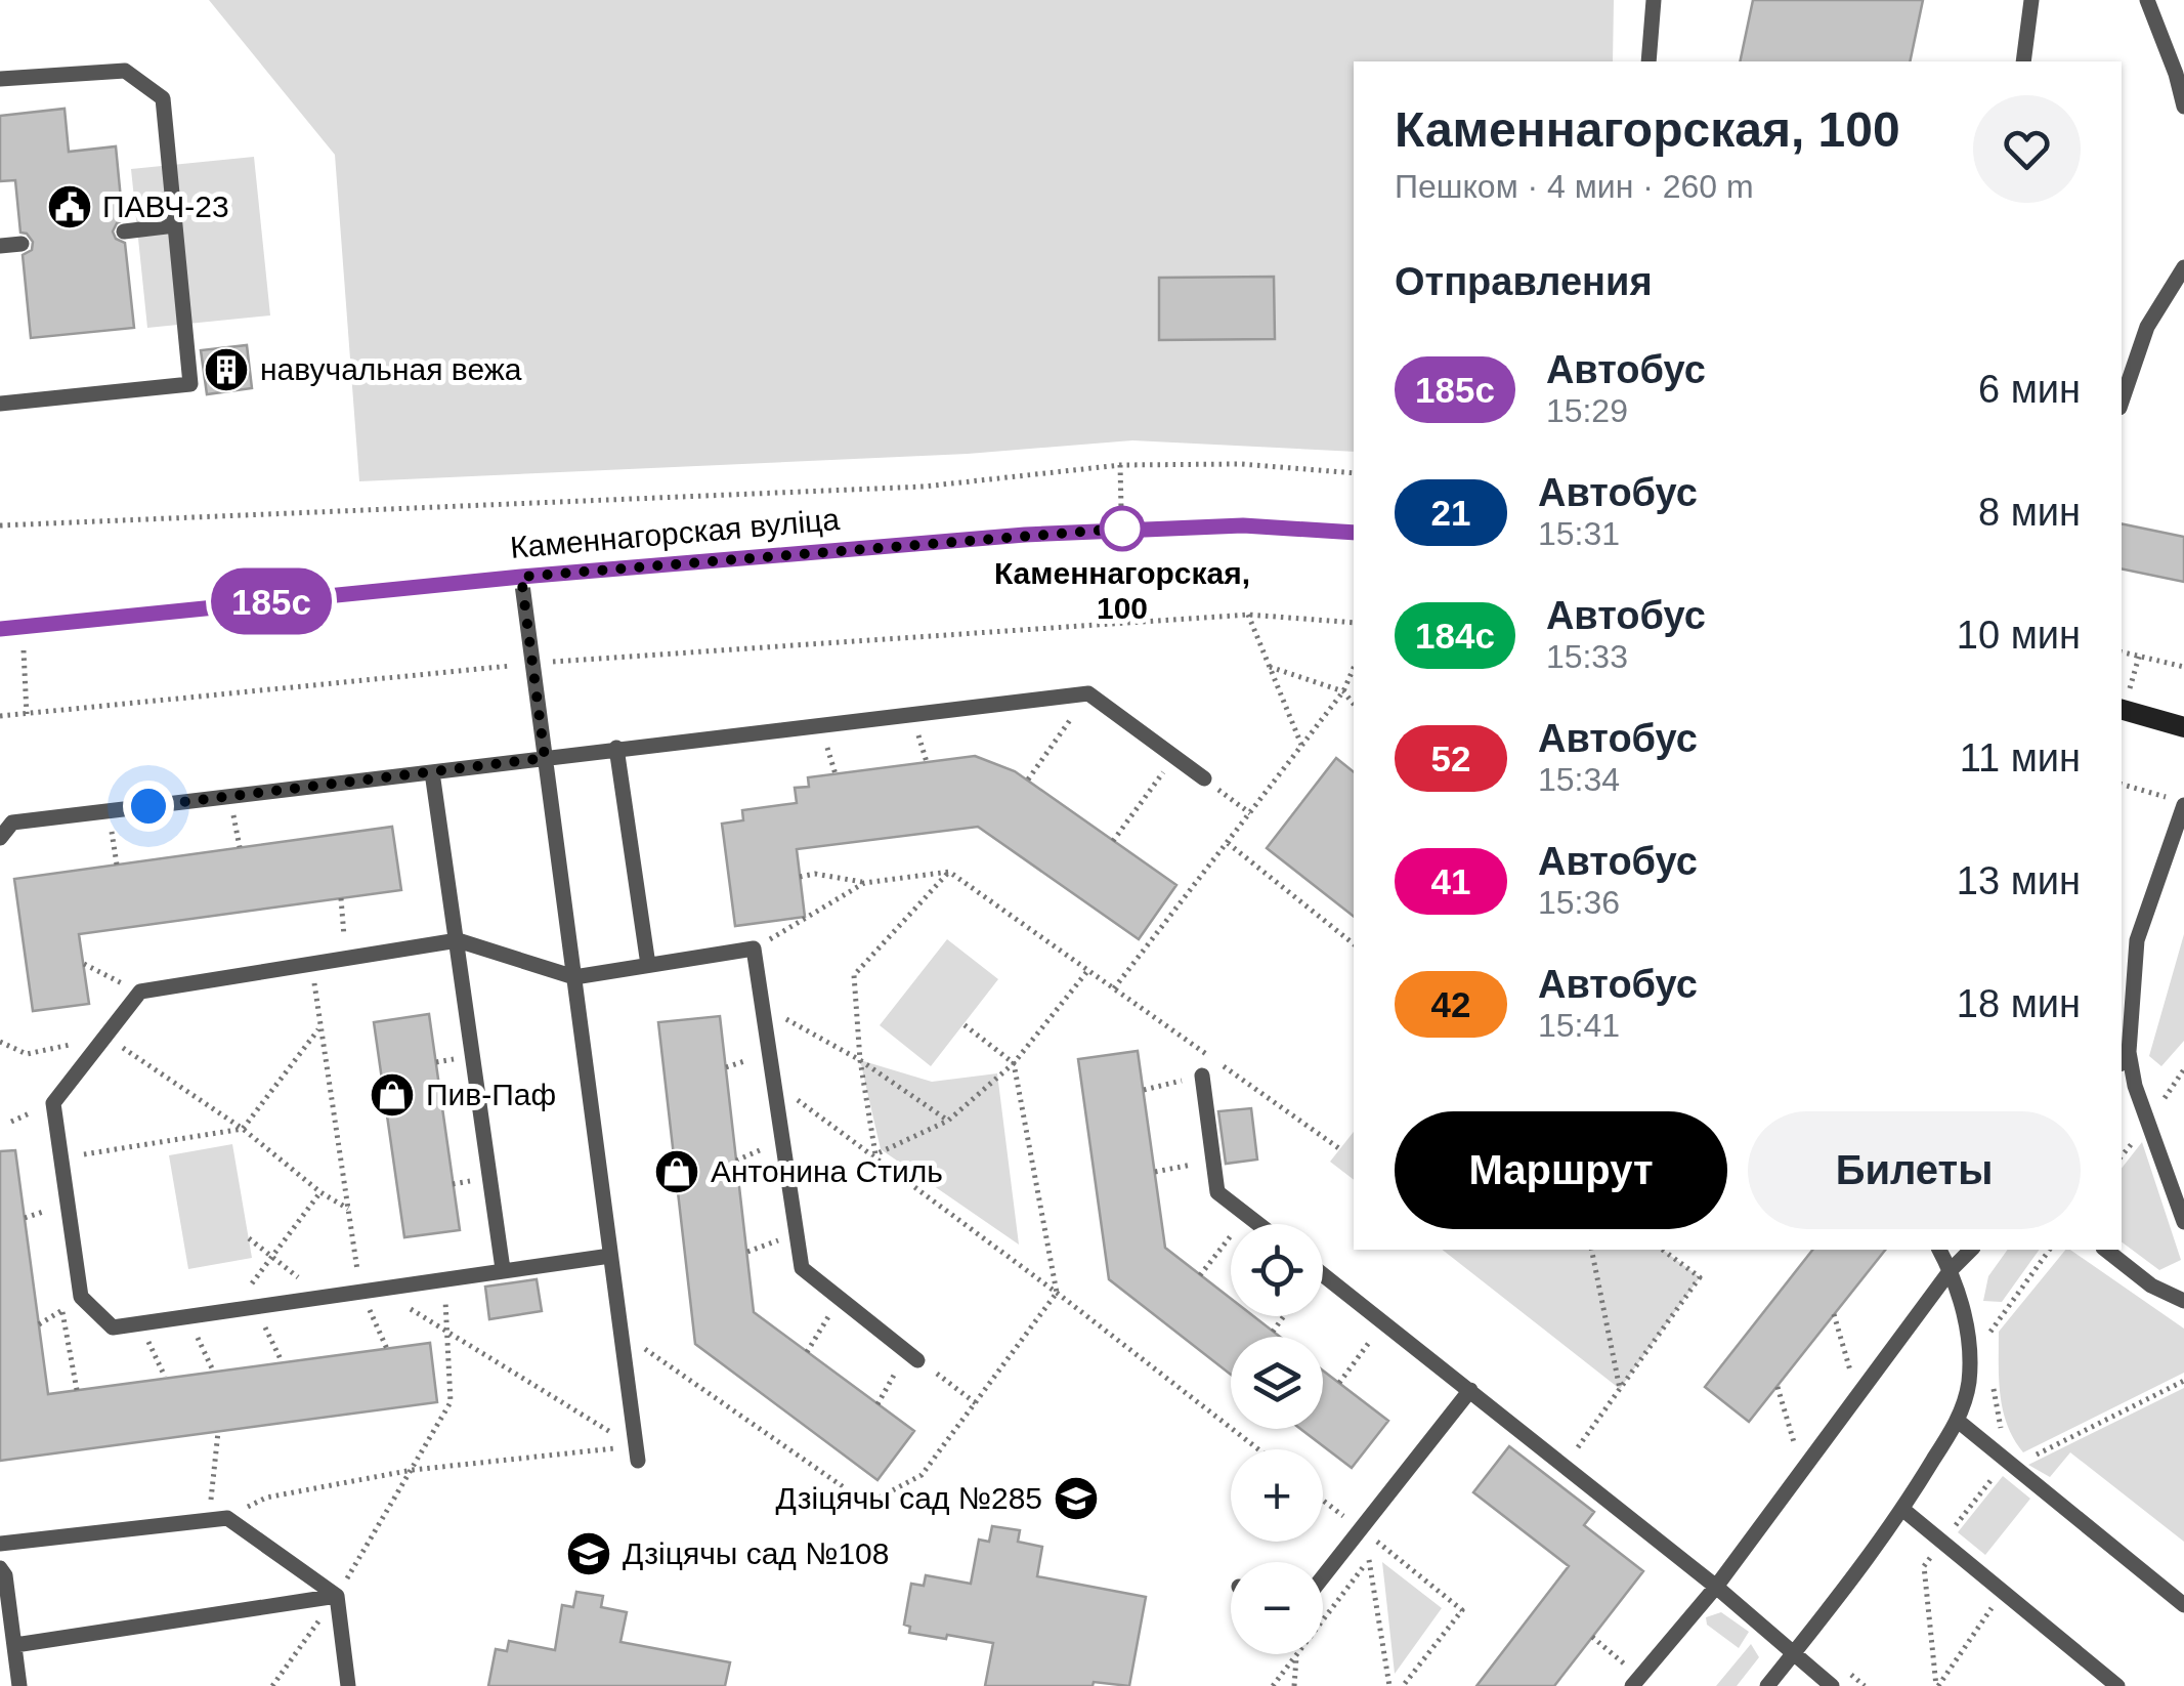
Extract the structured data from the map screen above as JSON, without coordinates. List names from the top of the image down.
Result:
{
  "streets": {
    "main road": ["Каменнагорская вуліца"]
  },
  "places": {
    "public building": ["ПАВЧ-23"],
    "building": ["навучальная вежа"],
    "other": ["Каменнагорская, 100"],
    "shop": ["Пив-Паф", "Антонина Стиль"],
    "school or university": ["Дзіцячы сад №285", "Дзіцячы сад №108"]
  },
  "lines": ["bus line 185с"],
  "page": {
    "on_map": "185с",
    "heading": [
      ["Каменнагорская, 100", "Пешком · 4 мин · 260 m"],
      "Отправления"
    ],
    "list": [
      {
        "mark": "185с",
        "name": "Автобус",
        "note": "15:29",
        "value": "6 мин"
      },
      {
        "mark": "21",
        "name": "Автобус",
        "note": "15:31",
        "value": "8 мин"
      },
      {
        "mark": "184с",
        "name": "Автобус",
        "note": "15:33",
        "value": "10 мин"
      },
      {
        "mark": "52",
        "name": "Автобус",
        "note": "15:34",
        "value": "11 мин"
      },
      {
        "mark": "41",
        "name": "Автобус",
        "note": "15:36",
        "value": "13 мин"
      },
      {
        "mark": "42",
        "name": "Автобус",
        "note": "15:41",
        "value": "18 мин"
      }
    ],
    "buttons": ["Маршрут", "Билеты"],
    "map_buttons": ["+", "−"]
  }
}
